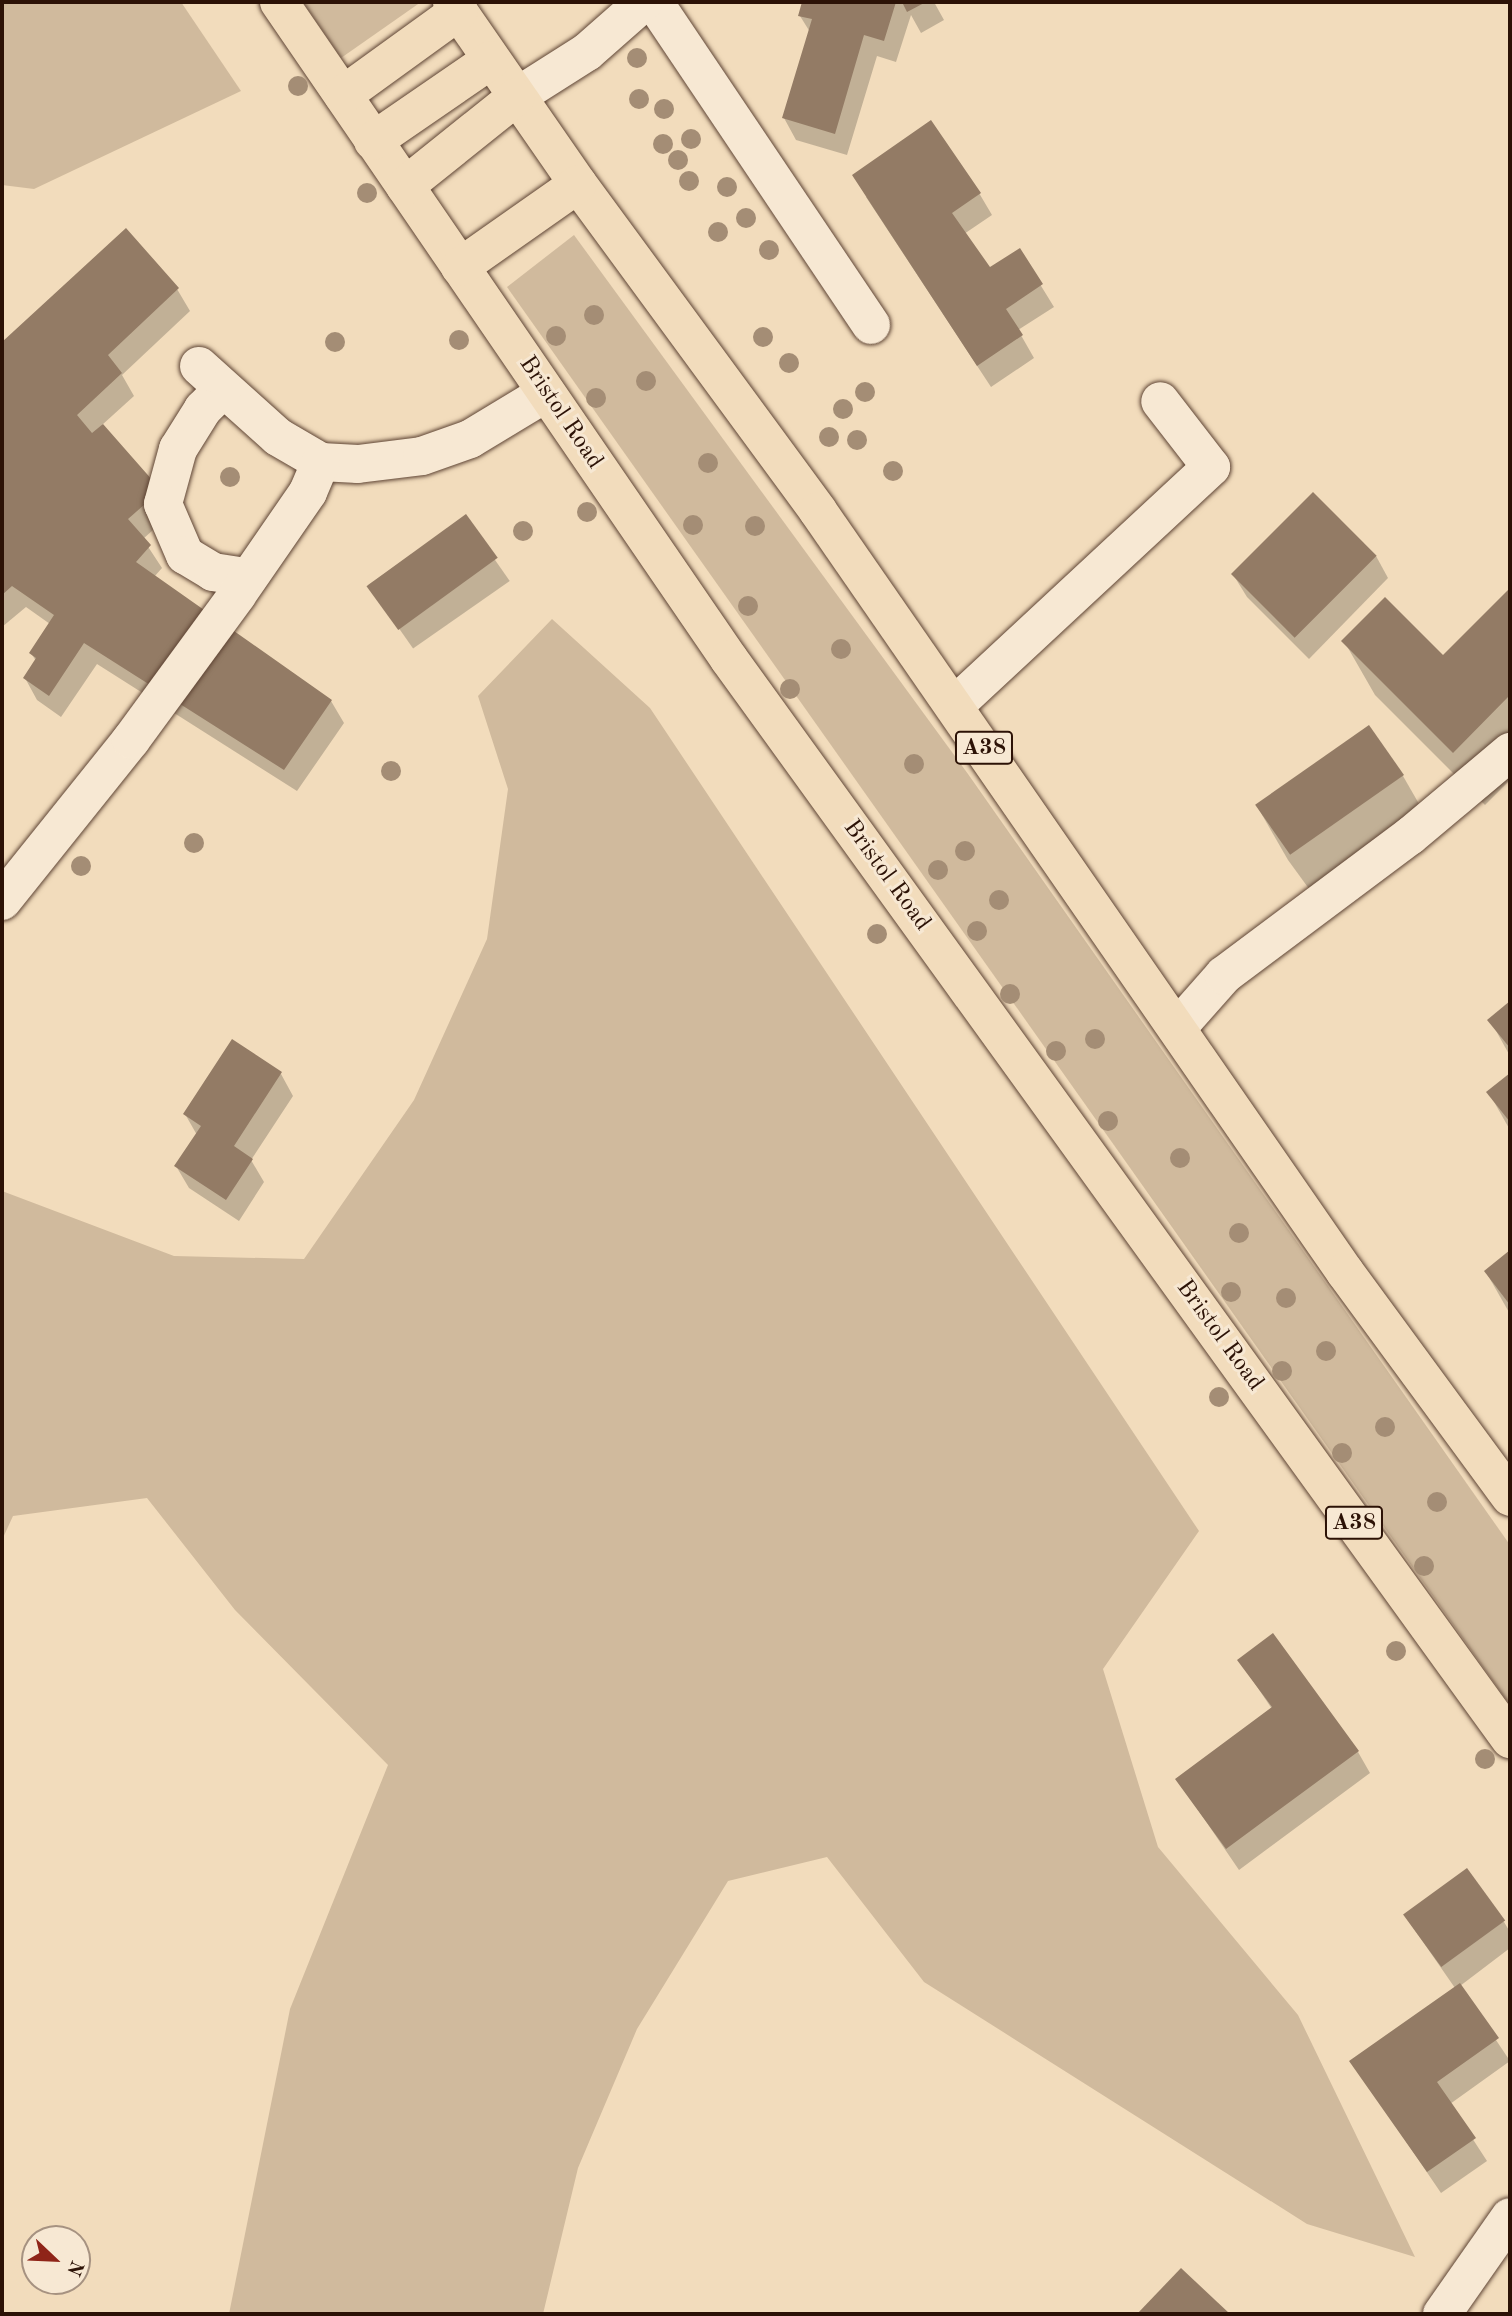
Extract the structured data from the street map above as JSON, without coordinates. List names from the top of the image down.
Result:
{
  "streets": {
    "highway": ["Bristol Road", "A38"]
  },
  "north": "bottom right"
}
